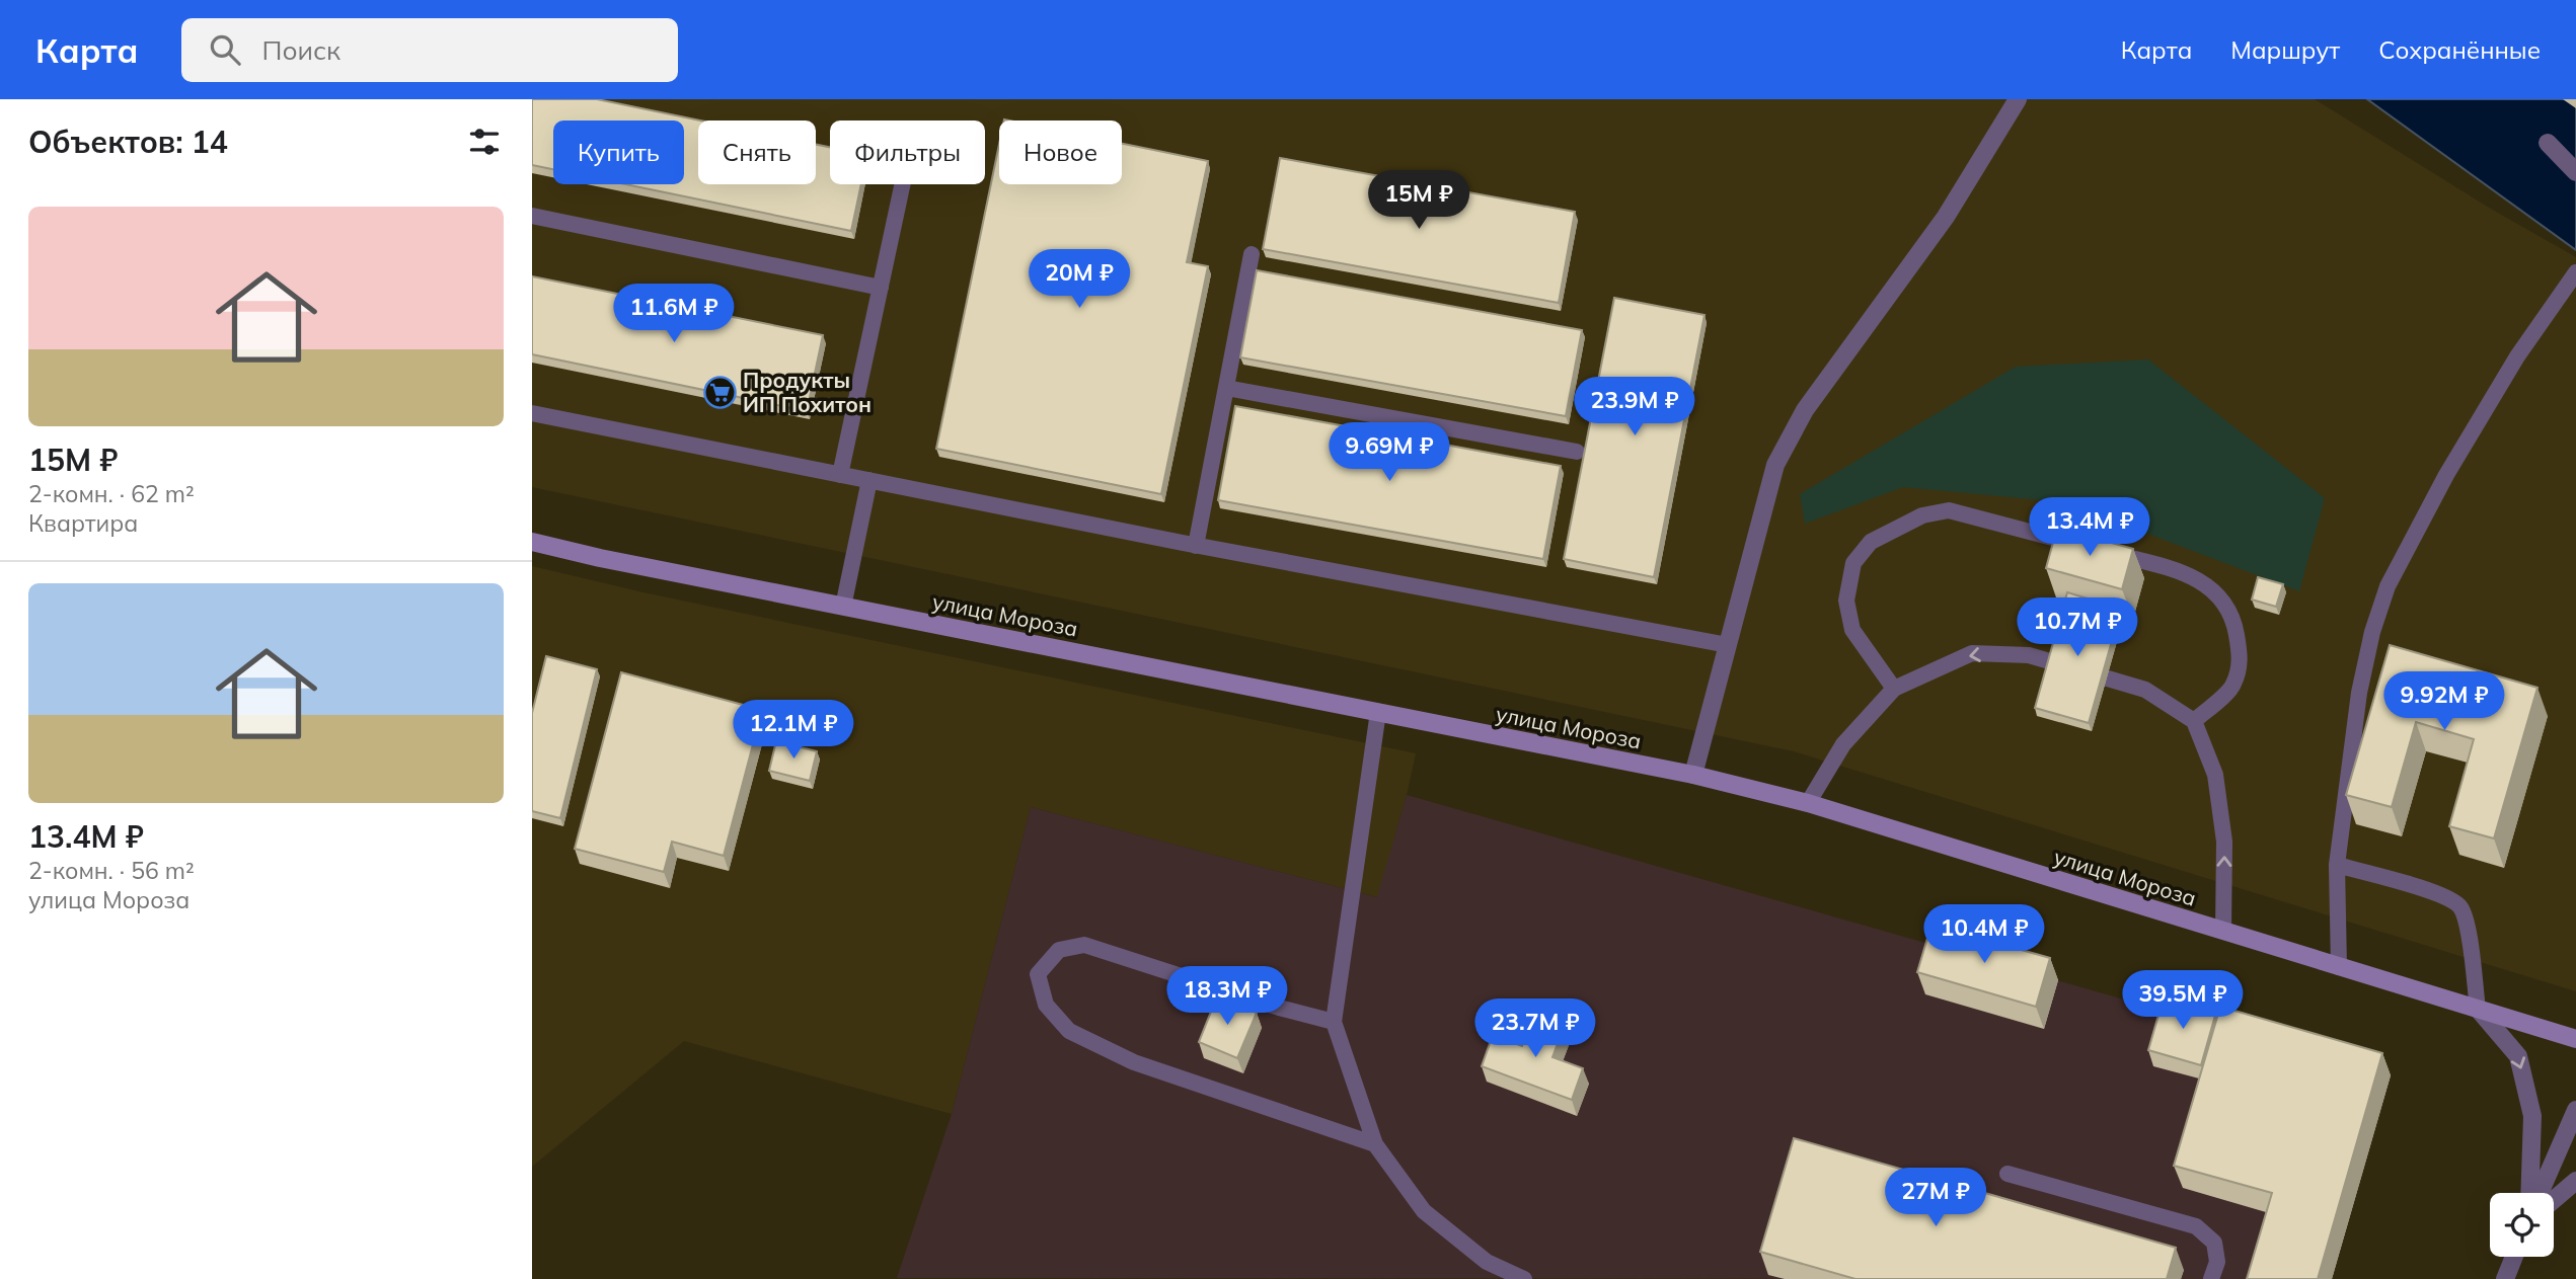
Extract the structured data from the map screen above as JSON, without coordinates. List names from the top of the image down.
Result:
{
  "streets": {
    "main road": ["улица Мороза"]
  },
  "places": {
    "supermarket": ["Продукты ИП Похитон"]
  },
  "page": {
    "header": "Карта",
    "search": "Поиск",
    "nav": ["Карта", "Маршрут", "Сохранённые"],
    "heading": "Объектов: 14",
    "chip": [
      "Купить",
      "Снять",
      "Фильтры",
      "Новое"
    ],
    "price": [
      "15M ₽",
      "20M ₽",
      "11.6M ₽",
      "23.9M ₽",
      "9.69M ₽",
      "13.4M ₽",
      "10.7M ₽",
      "9.92M ₽",
      "12.1M ₽",
      "10.4M ₽",
      "18.3M ₽",
      "39.5M ₽",
      "23.7M ₽",
      "27M ₽"
    ],
    "list": [
      {
        "name": "15M ₽",
        "note": "2-комн. · 62 m² · Квартира"
      },
      {
        "name": "13.4M ₽",
        "note": "2-комн. · 56 m² · улица Мороза"
      }
    ]
  }
}
